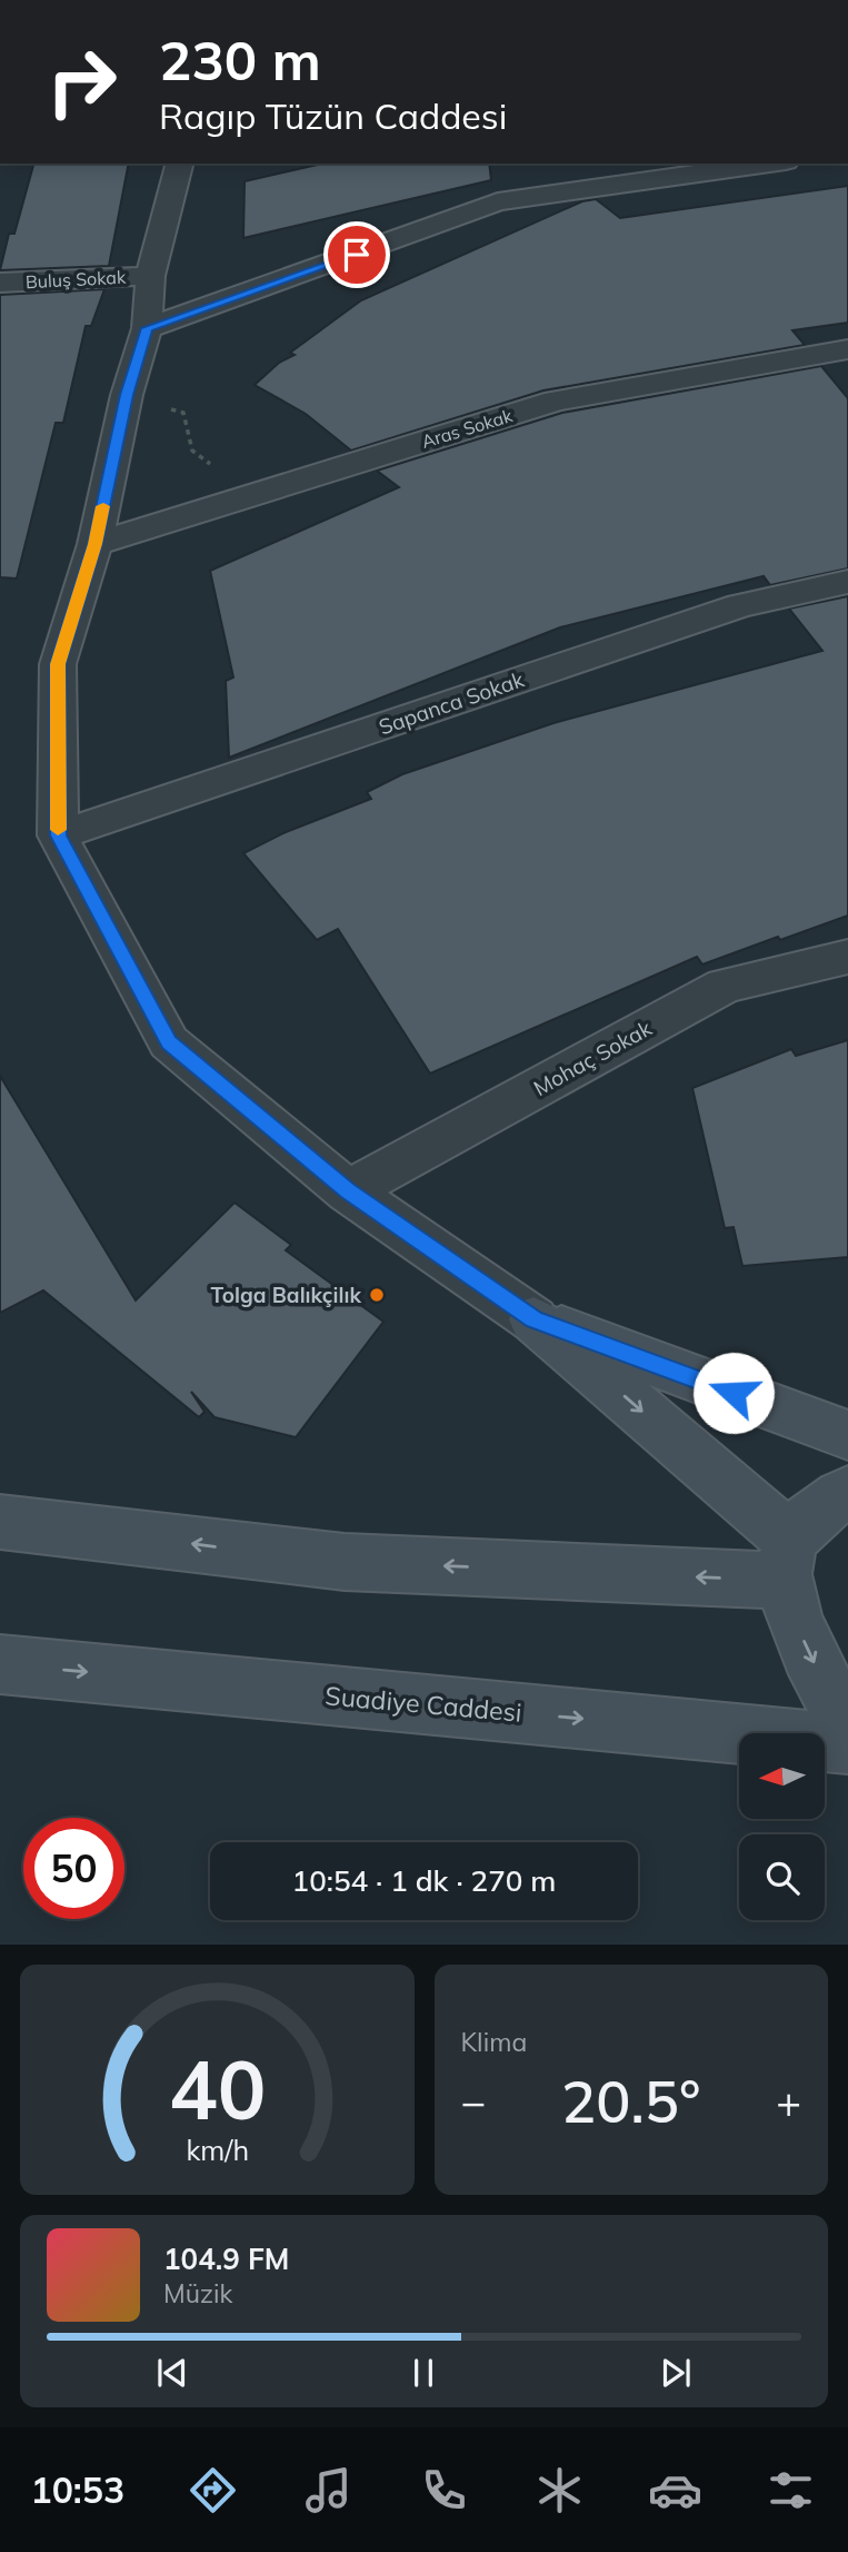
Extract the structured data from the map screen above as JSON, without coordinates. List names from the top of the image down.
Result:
{
  "streets": {
    "main road": ["Suadiye Caddesi"],
    "street": [
      "Buluş Sokak",
      "Aras Sokak",
      "Sapanca Sokak",
      "Mohaç Sokak"
    ]
  },
  "places": ["Tolga Balıkçilık"],
  "north": "left",
  "page": {
    "turn": ["230 m", "Ragıp Tüzün Caddesi"],
    "limit": "50",
    "trip": "10:54 · 1 dk · 270 m",
    "tile": "Klima",
    "heat": ["−", "20.5°", "+"],
    "song": ["104.9 FM", "Müzik"],
    "tabs": "10:53",
    "gauge": ["40", "km/h"]
  }
}
